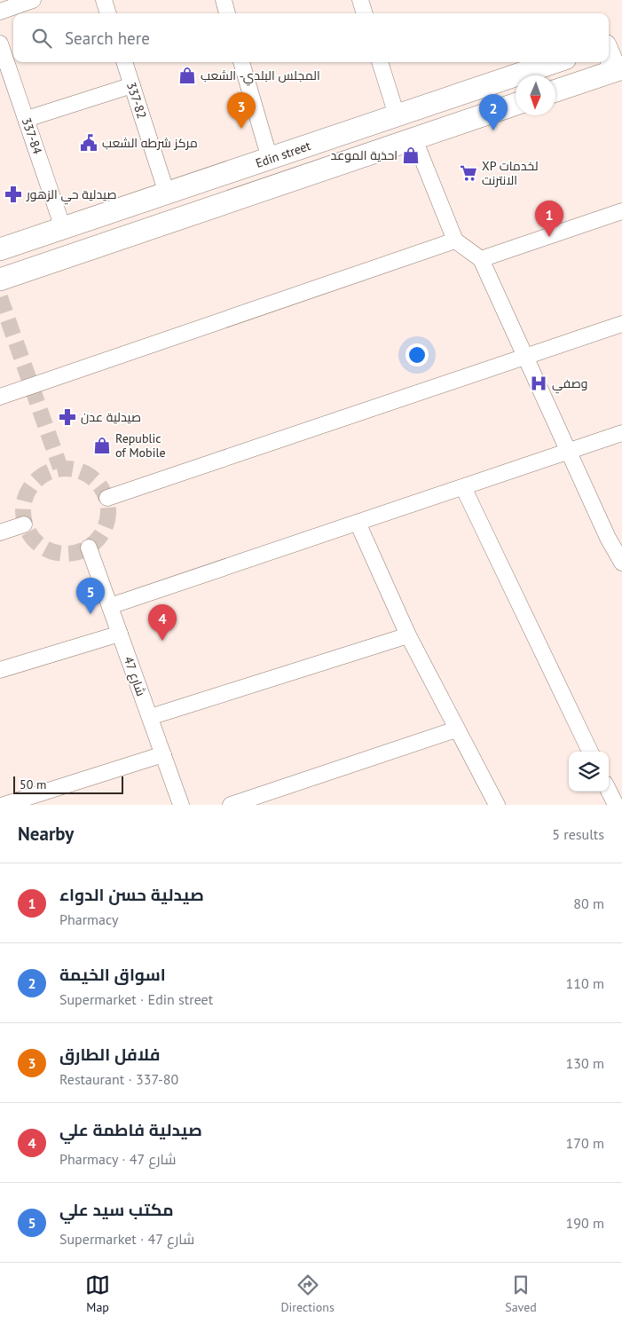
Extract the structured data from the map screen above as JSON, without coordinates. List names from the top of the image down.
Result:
{
  "streets": {
    "street": [
      "337-82",
      "337-84",
      "Edin street",
      "شارع 47"
    ]
  },
  "crossings": [
    ["337-82", "Edin street"],
    ["337-84", "Edin street"]
  ],
  "places": {
    "shop": ["المجلس البلدي- الشعب", "احذية الموعد", "Republic of Mobile"],
    "public building": ["مركز شرطه الشعب"],
    "supermarket": ["XP لخدمات الانترنت"],
    "pharmacy": ["صيدلية حي الزهور", "صيدلية عدن"],
    "hospital": ["وصفي"]
  },
  "scale_bar": "50 m",
  "north": "bottom",
  "page": {
    "search": "Search here",
    "pins": [
      "3",
      "2",
      "1",
      "5",
      "4"
    ],
    "scale": "50 m",
    "heading": ["Nearby", "5 results"],
    "list": [
      {
        "mark": "1",
        "name": "صيدلية حسن الدواء",
        "note": "Pharmacy",
        "value": "80 m"
      },
      {
        "mark": "2",
        "name": "اسواق الخيمة",
        "note": "Supermarket · Edin street",
        "value": "110 m"
      },
      {
        "mark": "3",
        "name": "فلافل الطارق",
        "note": "Restaurant · 337-80",
        "value": "130 m"
      },
      {
        "mark": "4",
        "name": "صيدلية فاطمة علي",
        "note": "Pharmacy · شارع 47",
        "value": "170 m"
      },
      {
        "mark": "5",
        "name": "مكتب سيد علي",
        "note": "Supermarket · شارع 47",
        "value": "190 m"
      }
    ],
    "nav": ["Map", "Directions", "Saved"]
  }
}
